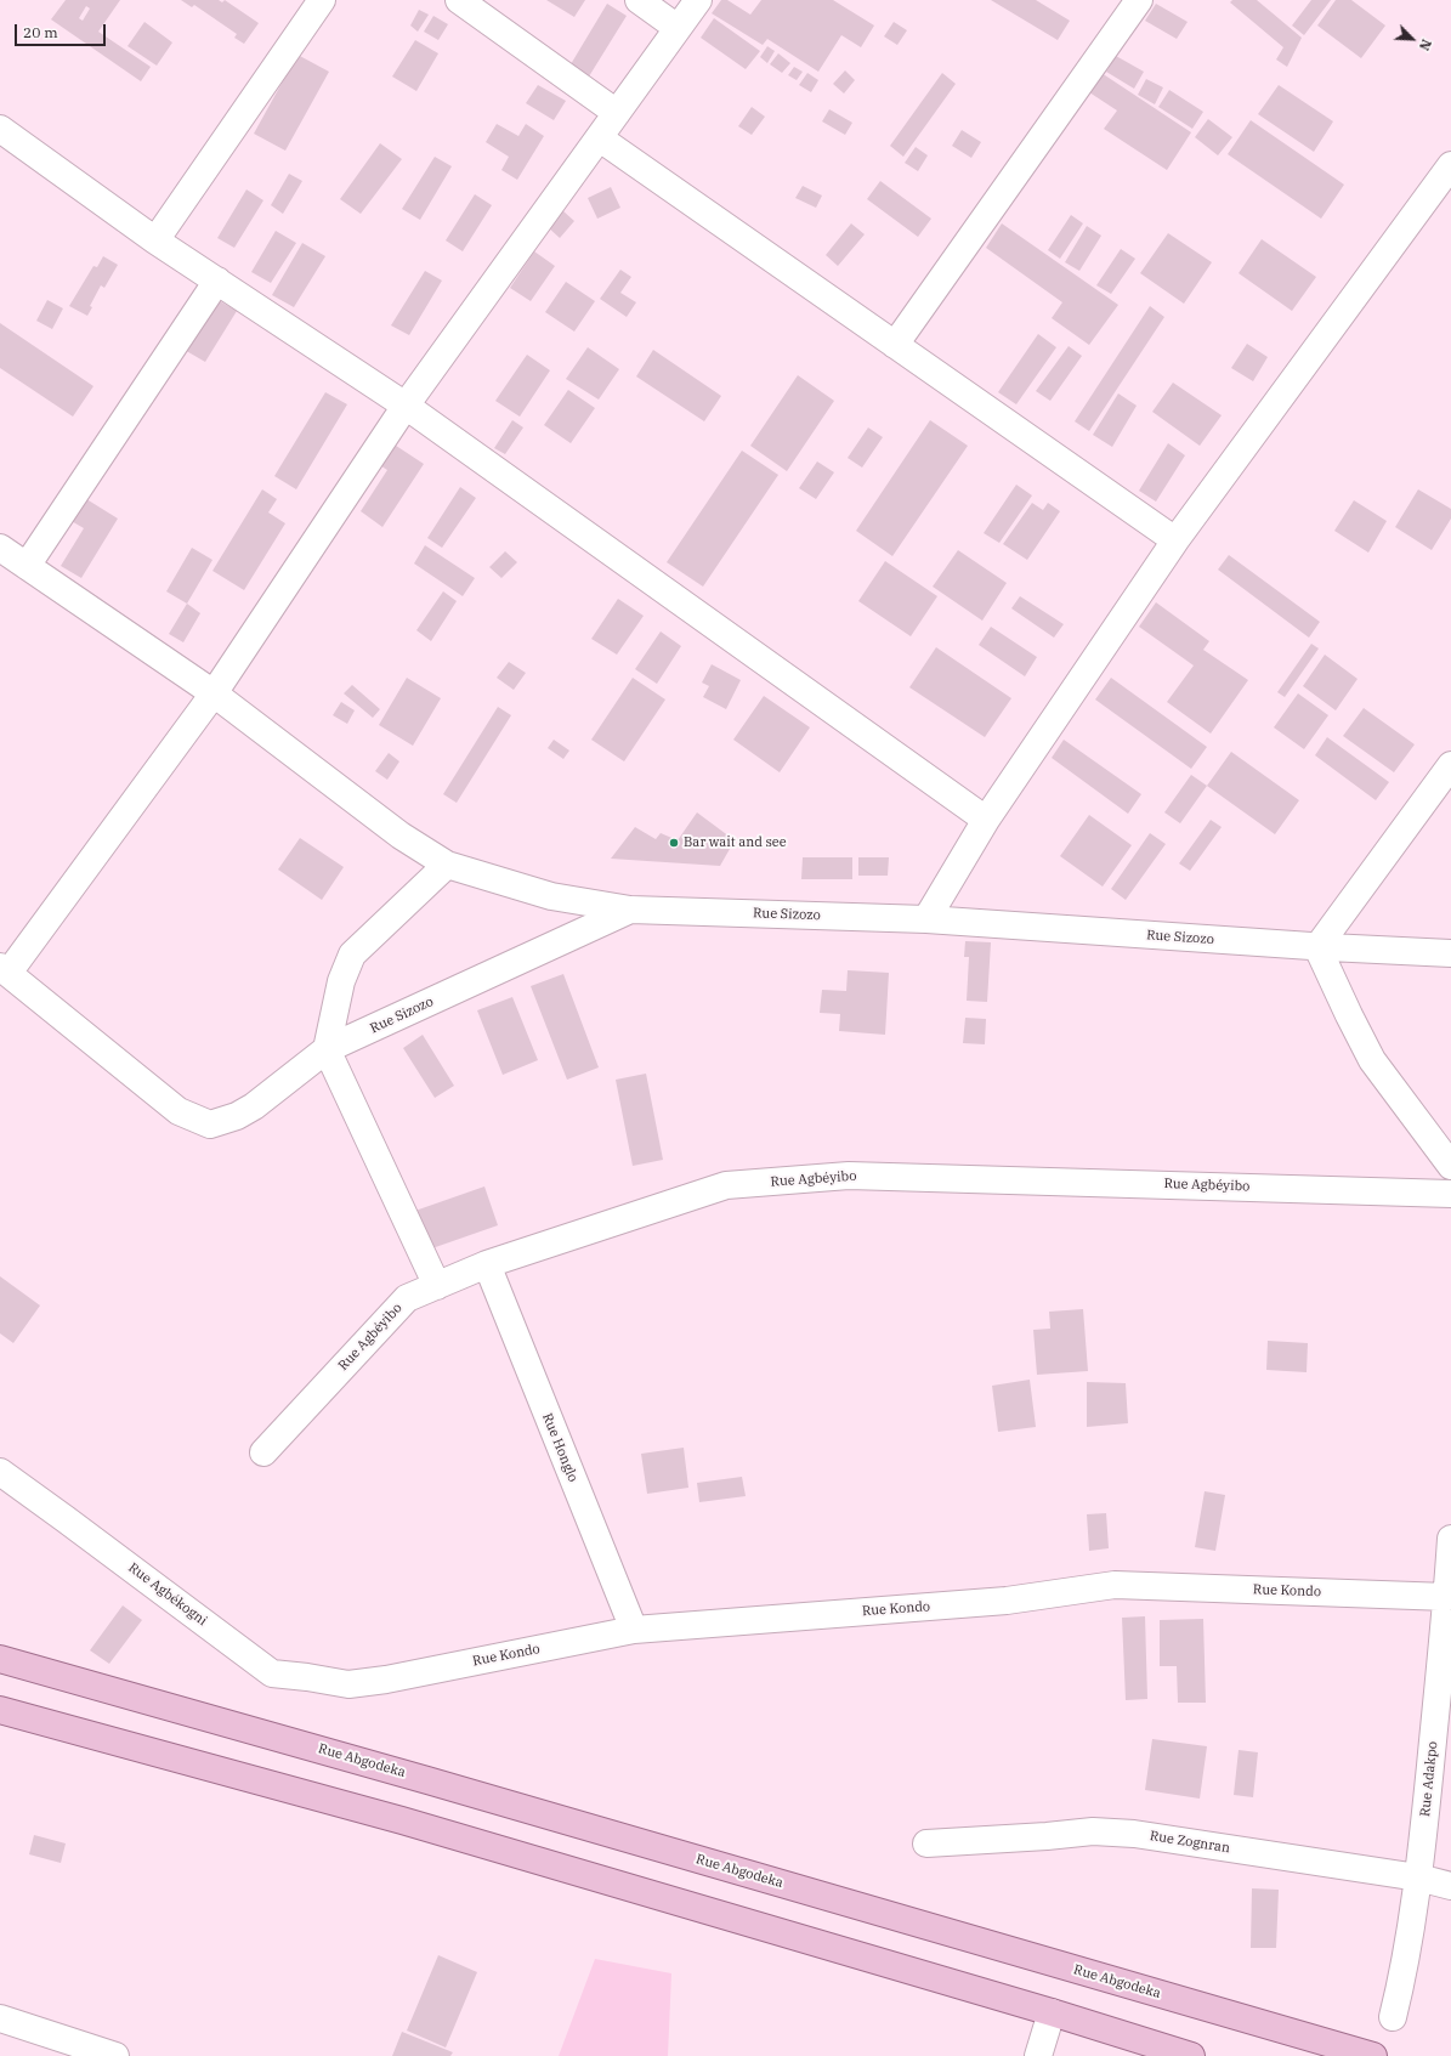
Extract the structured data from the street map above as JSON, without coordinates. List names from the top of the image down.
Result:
{
  "streets": {
    "main road": ["Rue Abgodeka"],
    "street": [
      "Rue Sizozo",
      "Rue Agbéyibo",
      "Rue Honglo",
      "Rue Kondo",
      "Rue Agbékogni",
      "Rue Adakpo",
      "Rue Zognran"
    ]
  },
  "crossings": [
    ["Rue Agbéyibo", "Rue Honglo"],
    ["Rue Honglo", "Rue Kondo"],
    ["Rue Kondo", "Rue Agbékogni"],
    ["Rue Kondo", "Rue Adakpo"],
    ["Rue Adakpo", "Rue Zognran"]
  ],
  "places": ["Bar wait and see"],
  "scale_bar": "20 m",
  "north": "bottom right"
}
